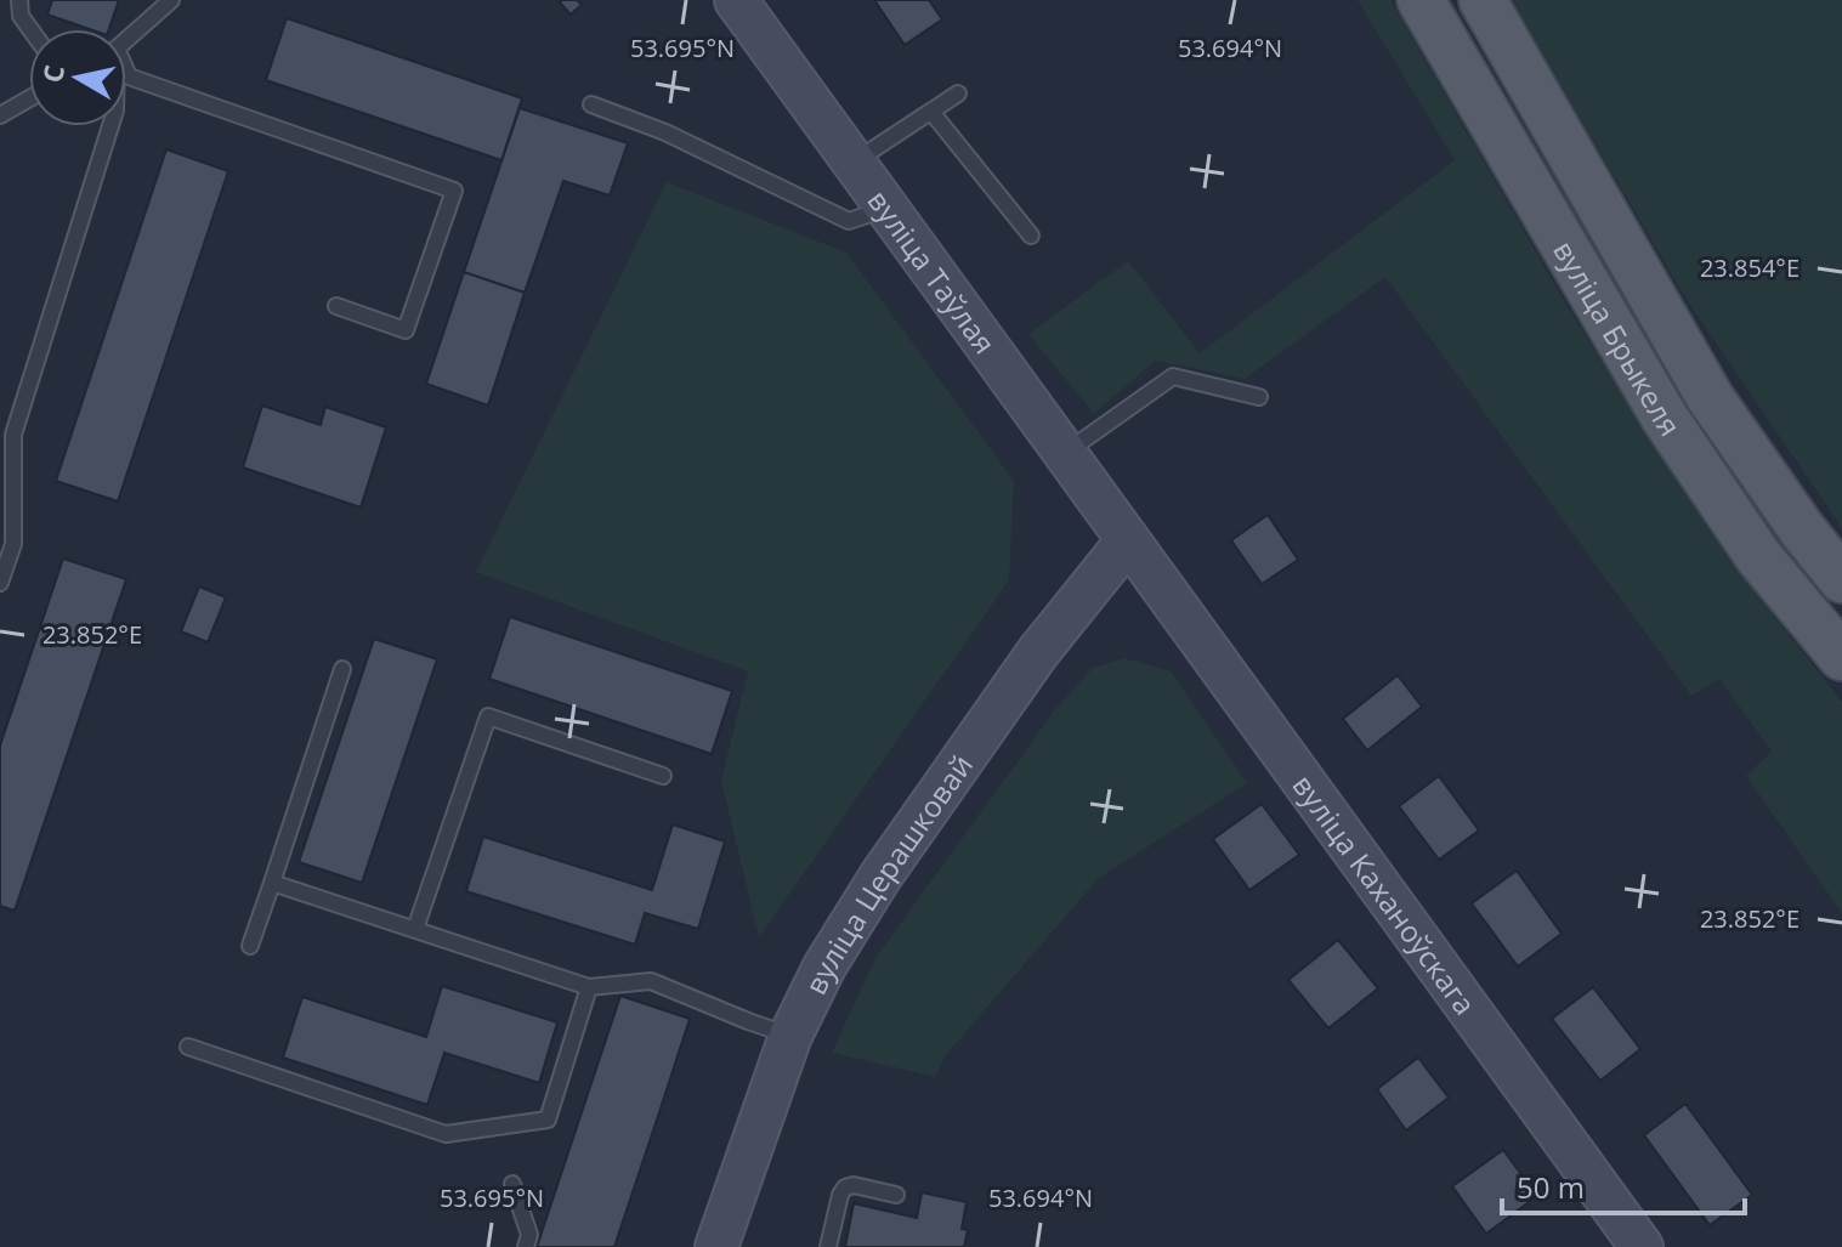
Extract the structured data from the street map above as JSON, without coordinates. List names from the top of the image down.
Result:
{
  "streets": {
    "main road": [
      "вуліца Таўлая",
      "вуліца Брыкеля",
      "вуліца Церашковай",
      "вуліца Каханоўскага"
    ]
  },
  "crossings": [
    ["вуліца Таўлая", "вуліца Церашковай"],
    ["вуліца Таўлая", "вуліца Каханоўскага"],
    ["вуліца Церашковай", "вуліца Каханоўскага"]
  ],
  "scale_bar": "50 m",
  "north": "left",
  "coordinates": [
    "53.695°N",
    "53.694°N",
    "23.854°E",
    "23.852°E"
  ]
}
